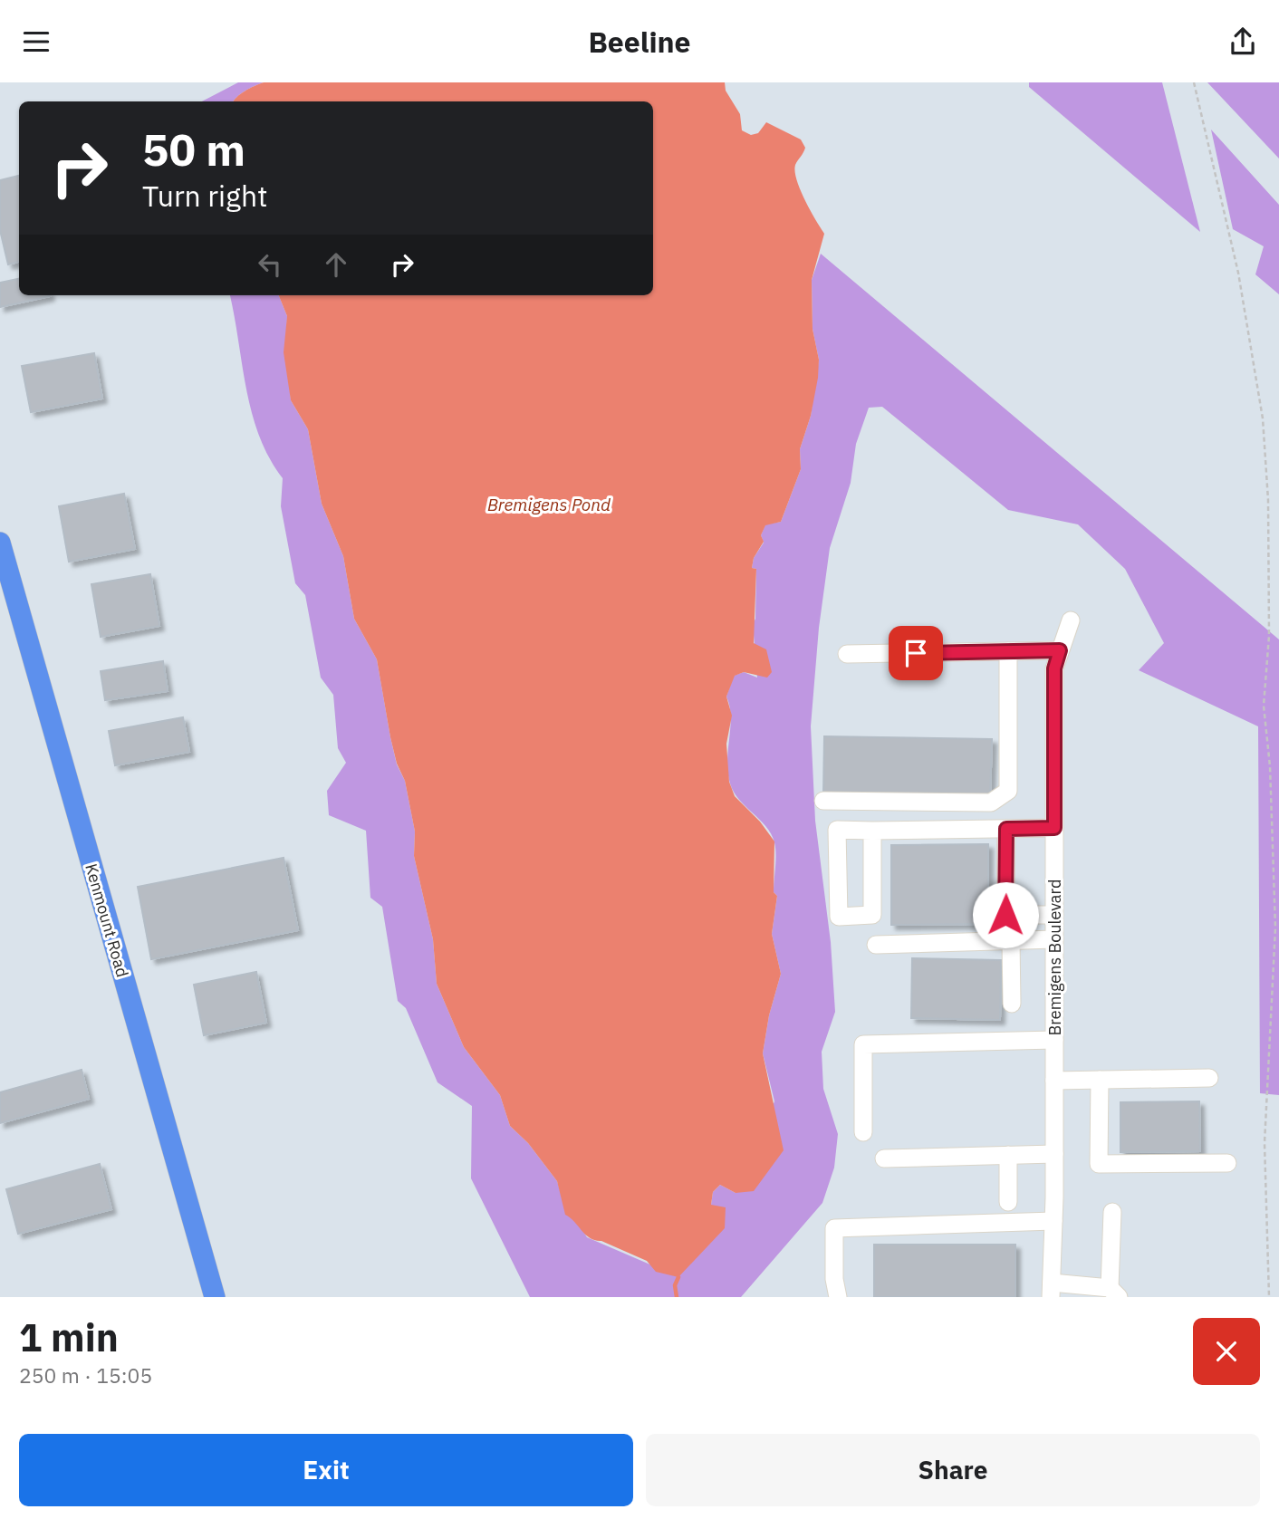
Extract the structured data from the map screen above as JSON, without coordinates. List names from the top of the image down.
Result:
{
  "streets": {
    "main road": ["Kenmount Road"],
    "street": ["Bremigens Boulevard"]
  },
  "water": ["Bremigens Pond"],
  "page": {
    "header": "Beeline",
    "turn": ["50 m", "Turn right"],
    "heading": ["1 min", "250 m · 15:05"],
    "buttons": ["Exit", "Share"]
  }
}
